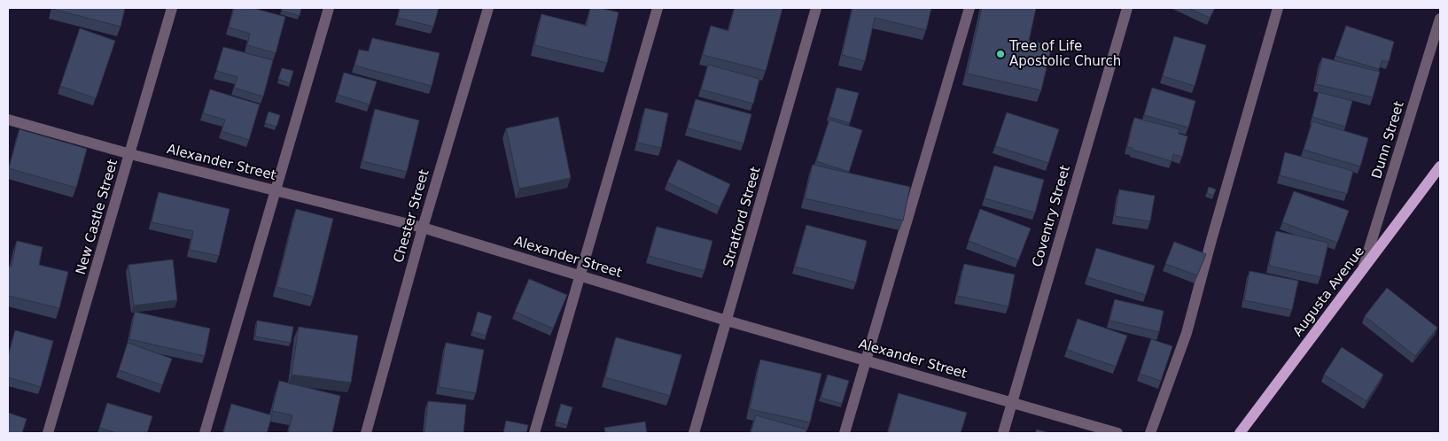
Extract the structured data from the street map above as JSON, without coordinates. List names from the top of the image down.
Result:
{
  "streets": {
    "main road": ["Augusta Avenue"],
    "street": [
      "Dunn Street",
      "Alexander Street",
      "Chester Street",
      "Coventry Street",
      "New Castle Street",
      "Stratford Street"
    ]
  },
  "crossings": [
    ["Dunn Street", "Augusta Avenue"],
    ["Alexander Street", "Chester Street"],
    ["Alexander Street", "Coventry Street"],
    ["Alexander Street", "New Castle Street"],
    ["Alexander Street", "Stratford Street"]
  ],
  "places": ["Tree of Life Apostolic Church"]
}
